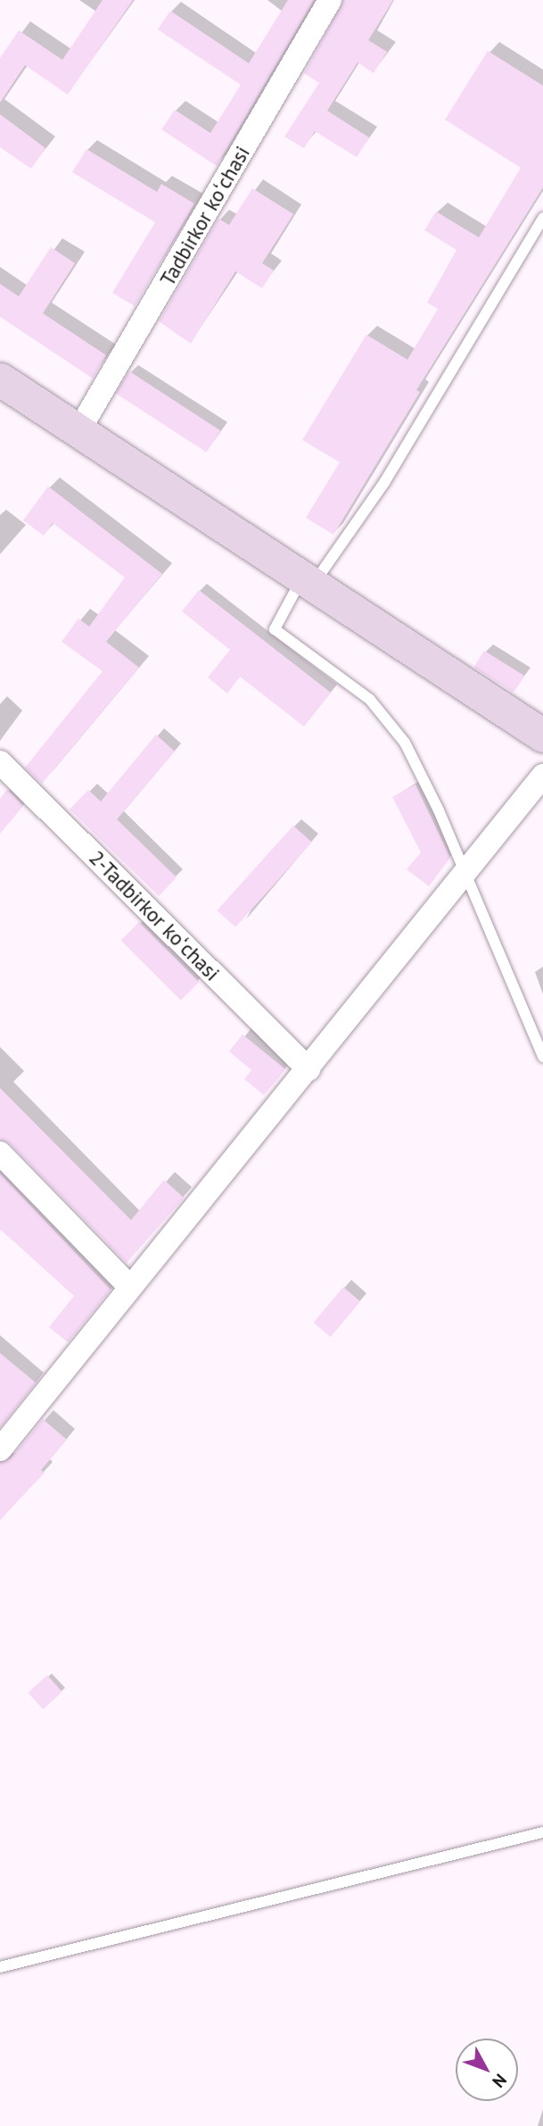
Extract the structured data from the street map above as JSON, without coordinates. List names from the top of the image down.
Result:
{
  "streets": {
    "street": ["Tadbirkor koʻchasi", "2-Tadbirkor koʻchasi"]
  },
  "north": "bottom right"
}
